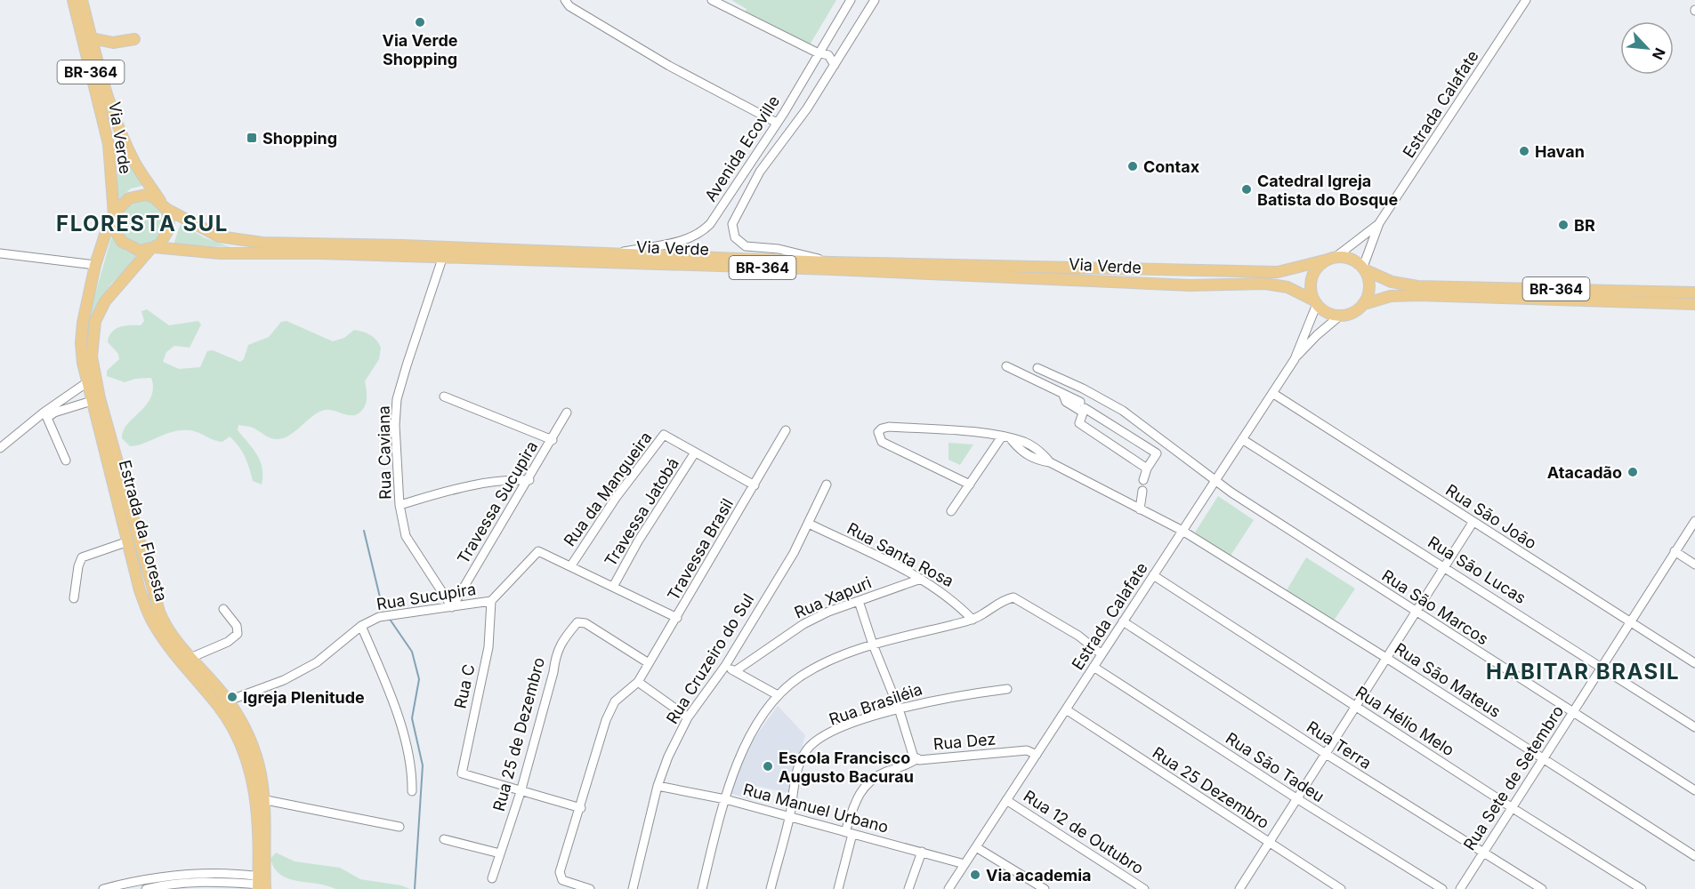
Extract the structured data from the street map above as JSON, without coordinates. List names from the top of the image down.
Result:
{
  "streets": {
    "main road": ["BR-364", "Via Verde", "Estrada da Floresta"],
    "street": [
      "Estrada Calafate",
      "Avenida Ecoville",
      "Rua Caviana",
      "Rua da Mangueira",
      "Travessa Sucupira",
      "Travessa Jatobá",
      "Rua São João",
      "Travessa Brasil",
      "Rua Santa Rosa",
      "Rua São Lucas",
      "Rua Sucupira",
      "Rua Xapuri",
      "Rua São Marcos",
      "Rua Cruzeiro do Sul",
      "Rua São Mateus",
      "Rua C",
      "Rua Brasiléia",
      "Rua Hélio Melo",
      "Rua 25 de Dezembro",
      "Rua Dez",
      "Rua Terra",
      "Rua São Tadeu",
      "Rua Sete de Setembro",
      "Rua 25 Dezembro",
      "Rua Manuel Urbano",
      "Rua 12 de Outubro"
    ]
  },
  "crossings": [
    ["BR-364", "Estrada Calafate"],
    ["BR-364", "Via Verde"],
    ["BR-364", "Estrada da Floresta"],
    ["Estrada Calafate", "Via Verde"],
    ["Estrada Calafate", "Rua São João"],
    ["Estrada Calafate", "Rua São Lucas"],
    ["Estrada Calafate", "Rua São Marcos"],
    ["Estrada Calafate", "Rua São Mateus"],
    ["Estrada Calafate", "Rua Hélio Melo"],
    ["Estrada Calafate", "Rua Dez"],
    ["Estrada Calafate", "Rua Terra"],
    ["Estrada Calafate", "Rua São Tadeu"],
    ["Estrada Calafate", "Rua 25 Dezembro"],
    ["Estrada Calafate", "Rua Manuel Urbano"],
    ["Estrada Calafate", "Rua 12 de Outubro"],
    ["Via Verde", "Avenida Ecoville"],
    ["Via Verde", "Rua Caviana"],
    ["Via Verde", "Estrada da Floresta"],
    ["Rua Caviana", "Travessa Sucupira"],
    ["Rua Caviana", "Rua Sucupira"],
    ["Rua da Mangueira", "Travessa Jatobá"],
    ["Rua da Mangueira", "Travessa Brasil"],
    ["Travessa Sucupira", "Rua Sucupira"],
    ["Rua São João", "Rua Sete de Setembro"],
    ["Estrada da Floresta", "Rua Sucupira"],
    ["Travessa Brasil", "Rua 25 de Dezembro"],
    ["Rua Santa Rosa", "Rua Xapuri"],
    ["Rua Santa Rosa", "Rua Cruzeiro do Sul"],
    ["Rua São Lucas", "Rua Sete de Setembro"],
    ["Rua Sucupira", "Rua C"],
    ["Rua Xapuri", "Rua Dez"],
    ["Rua São Marcos", "Rua Sete de Setembro"],
    ["Rua Cruzeiro do Sul", "Rua Manuel Urbano"],
    ["Rua São Mateus", "Rua Sete de Setembro"],
    ["Rua C", "Rua 25 de Dezembro"],
    ["Rua Brasiléia", "Rua Dez"],
    ["Rua Brasiléia", "Rua Manuel Urbano"],
    ["Rua Hélio Melo", "Rua Sete de Setembro"],
    ["Rua Terra", "Rua Sete de Setembro"]
  ],
  "districts": ["FLORESTA SUL", "HABITAR BRASIL"],
  "places": {
    "other": [
      "Via Verde Shopping",
      "Havan",
      "Contax",
      "Catedral Igreja Batista do Bosque",
      "BR",
      "Atacadão",
      "Igreja Plenitude",
      "Escola Francisco Augusto Bacurau",
      "Via academia"
    ],
    "transit": ["Shopping"]
  },
  "north": "bottom right"
}
